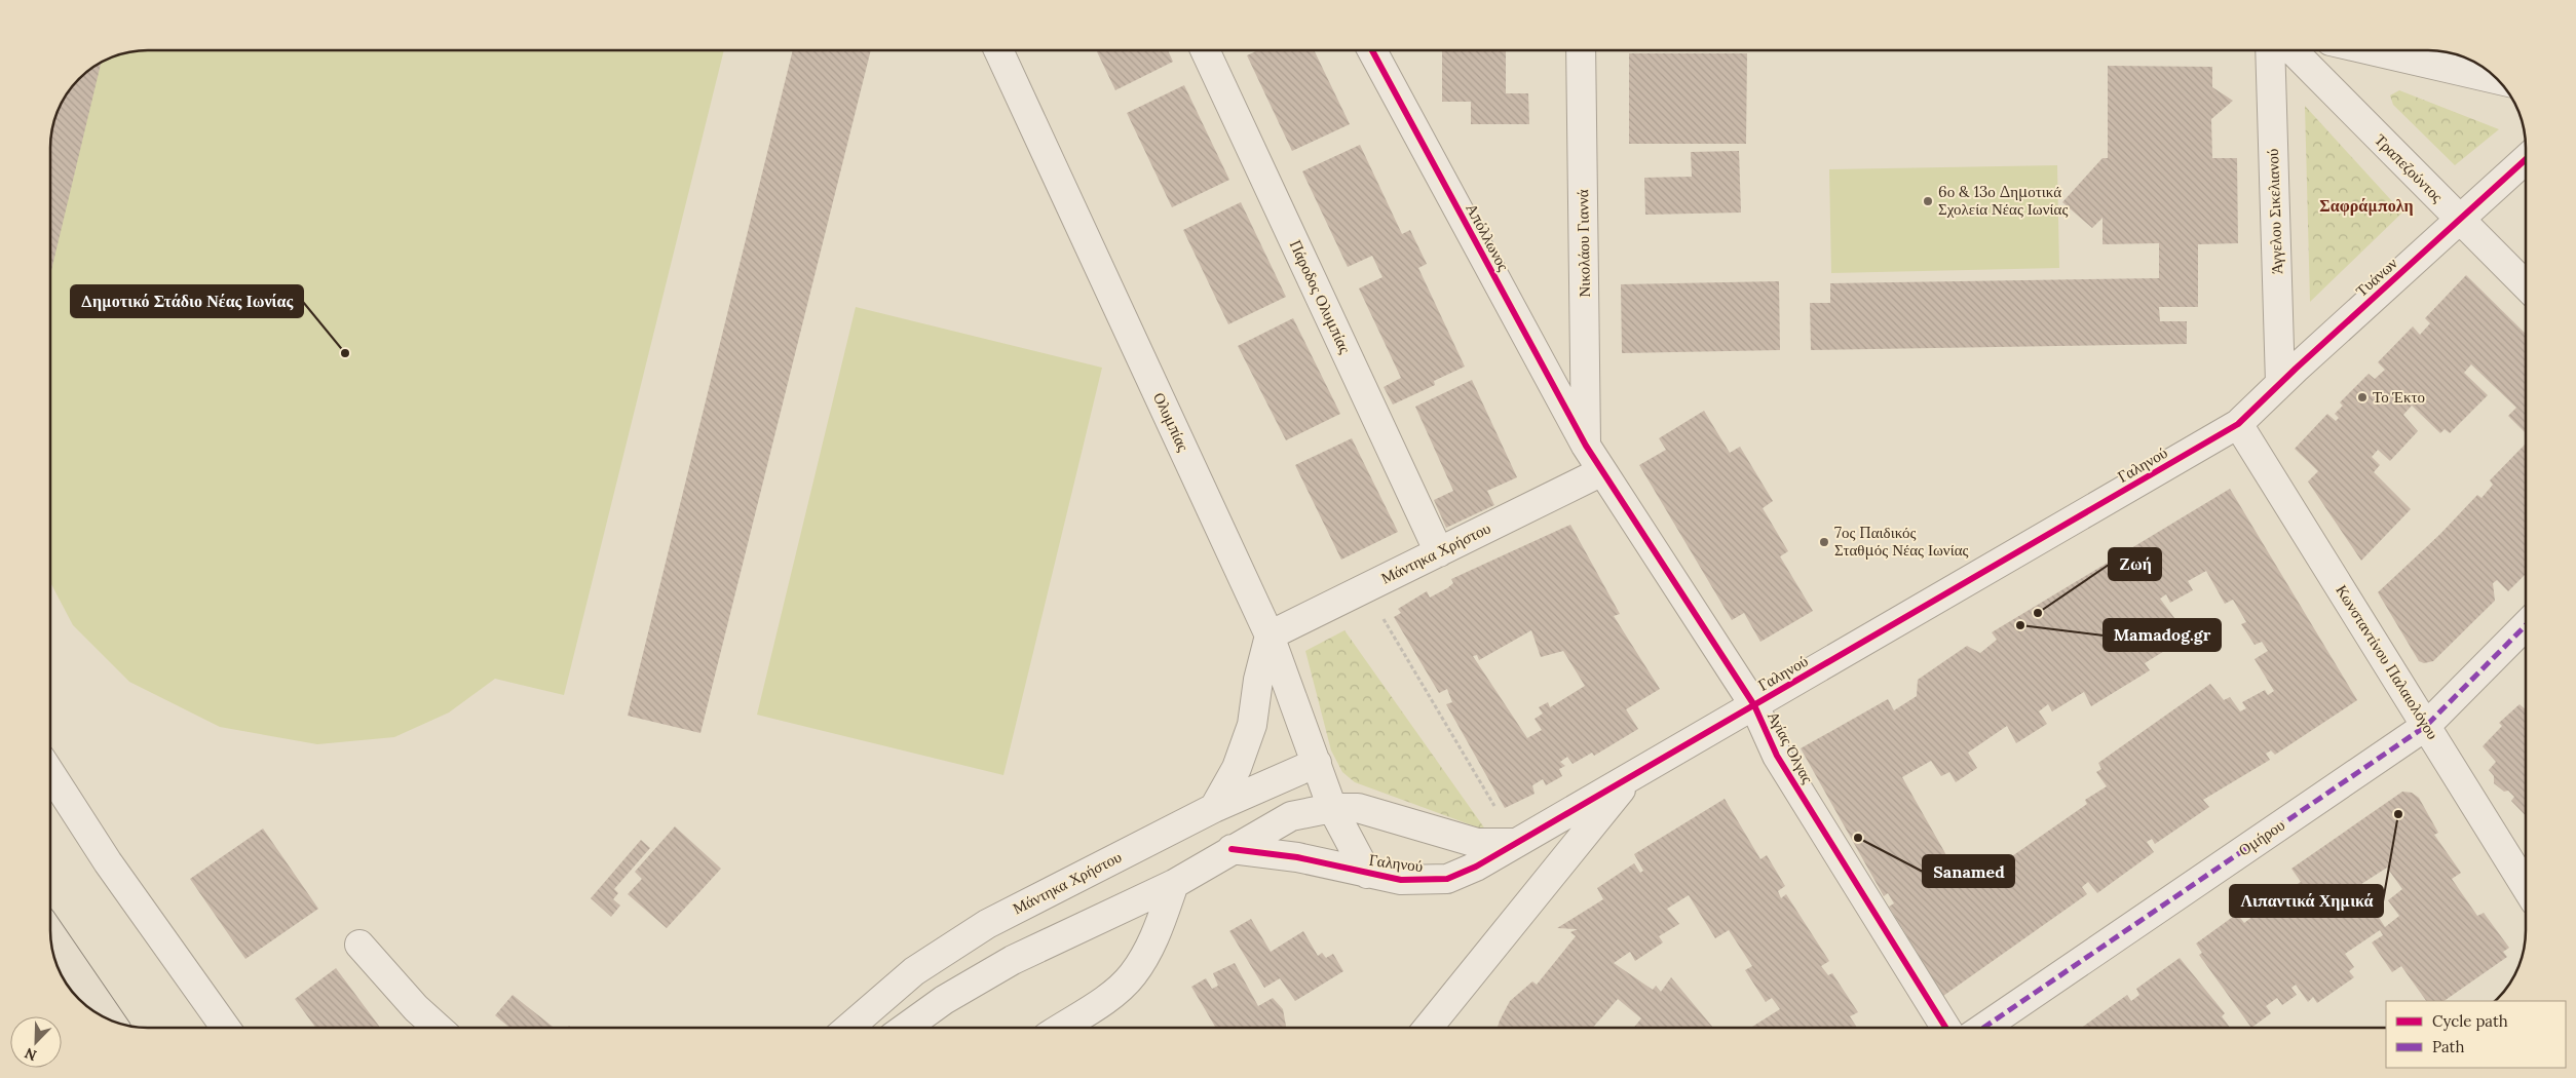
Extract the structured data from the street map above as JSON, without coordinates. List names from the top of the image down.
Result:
{
  "streets": {
    "street": [
      "Τραπεζούντος",
      "Άγγελου Σικελιανού",
      "Απόλλωνος",
      "Νικολάου Γιαννά",
      "Τυάνων",
      "Πάροδος Ολυμπίας",
      "Ολυμπίας",
      "Γαληνού",
      "Μάντηκα Χρήστου",
      "Κωνσταντίνου Παλαιολόγου",
      "Αγίας Όλγας",
      "Ομήρου"
    ]
  },
  "crossings": [
    ["Τραπεζούντος", "Τυάνων"],
    ["Άγγελου Σικελιανού", "Τυάνων"],
    ["Απόλλωνος", "Νικολάου Γιαννά"],
    ["Απόλλωνος", "Αγίας Όλγας"],
    ["Νικολάου Γιαννά", "Αγίας Όλγας"],
    ["Τυάνων", "Γαληνού"],
    ["Τυάνων", "Κωνσταντίνου Παλαιολόγου"],
    ["Πάροδος Ολυμπίας", "Μάντηκα Χρήστου"],
    ["Ολυμπίας", "Γαληνού"],
    ["Ολυμπίας", "Μάντηκα Χρήστου"],
    ["Γαληνού", "Κωνσταντίνου Παλαιολόγου"],
    ["Γαληνού", "Αγίας Όλγας"],
    ["Μάντηκα Χρήστου", "Αγίας Όλγας"],
    ["Κωνσταντίνου Παλαιολόγου", "Ομήρου"]
  ],
  "districts": ["Σαφράμπολη"],
  "places": [
    "6ο & 13ο Δημοτικά Σχολεία Νέας Ιωνίας",
    "Δημοτικό Στάδιο Νέας Ιωνίας",
    "Το Έκτο",
    "7ος Παιδικός Σταθμός Νέας Ιωνίας",
    "Ζωή",
    "Mamadog.gr",
    "Λιπαντικά Χημικά",
    "Sanamed"
  ],
  "legend": ["Cycle path", "Path"],
  "north": "bottom left"
}
